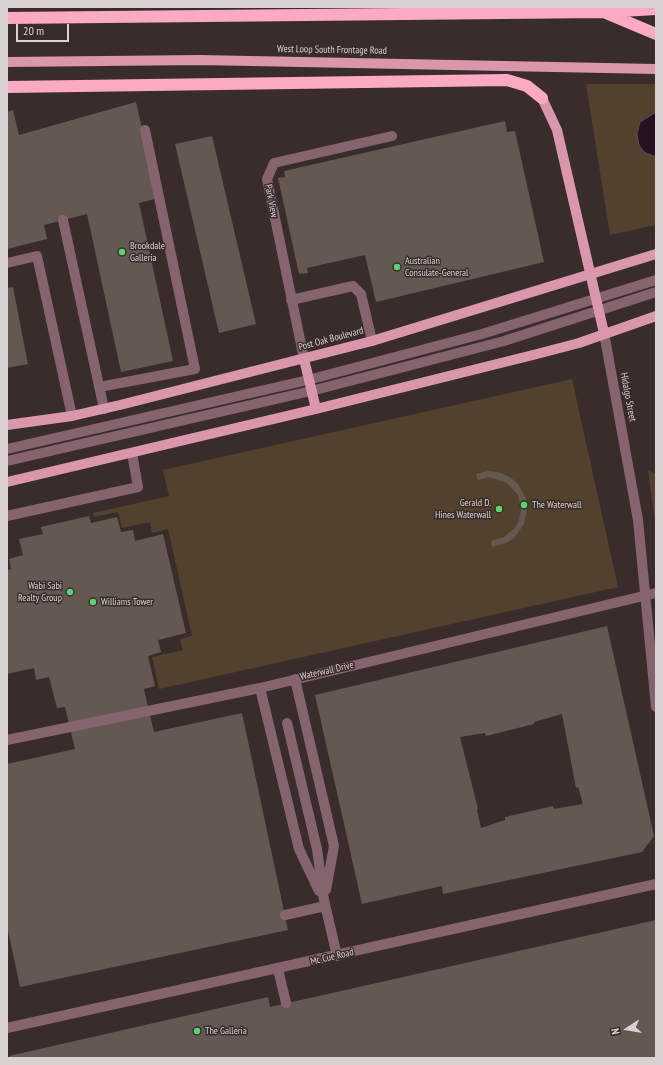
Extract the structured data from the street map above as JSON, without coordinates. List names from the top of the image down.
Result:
{
  "streets": {
    "main road": ["West Loop South Frontage Road", "Post Oak Boulevard", "Hidalgo Street"],
    "street": ["Park View", "Waterwall Drive", "Mc Cue Road"]
  },
  "crossings": [
    ["Park View", "Post Oak Boulevard"],
    ["Post Oak Boulevard", "Hidalgo Street"],
    ["Hidalgo Street", "Waterwall Drive"]
  ],
  "places": [
    "Brookdale Galleria",
    "Australian Consulate-General",
    "The Waterwall",
    "Gerald D. Hines Waterwall",
    "Wabi Sabi Realty Group",
    "Williams Tower",
    "The Galleria"
  ],
  "scale_bar": "20 m",
  "north": "left"
}
